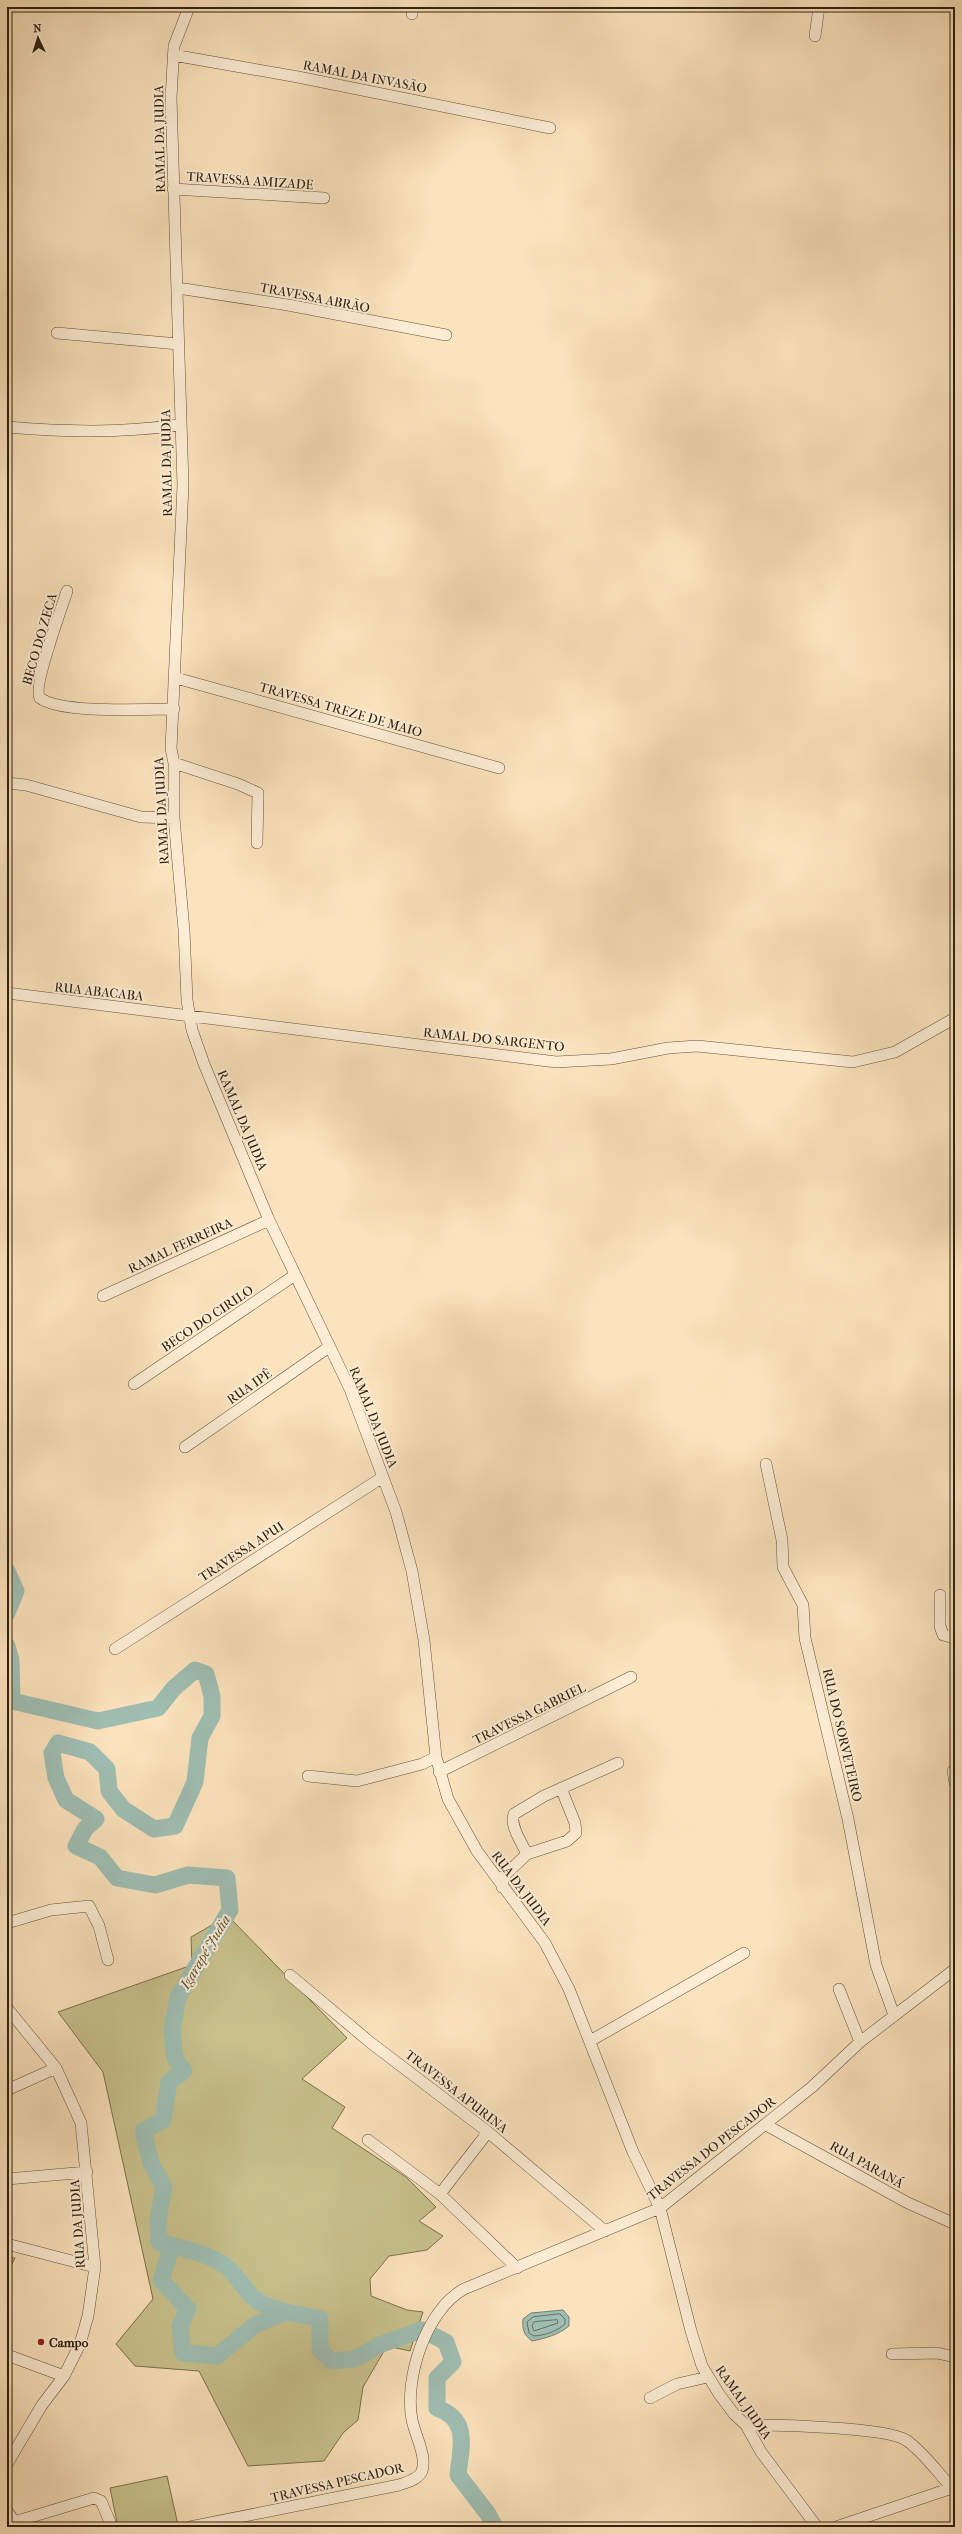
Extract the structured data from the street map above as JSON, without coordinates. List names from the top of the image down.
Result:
{
  "streets": {
    "street": [
      "RAMAL DA INVASÃO",
      "RAMAL DA JUDIA",
      "TRAVESSA AMIZADE",
      "TRAVESSA ABRÃO",
      "BECO DO ZECA",
      "TRAVESSA TREZE DE MAIO",
      "RUA ABACABA",
      "RAMAL DO SARGENTO",
      "RAMAL FERREIRA",
      "BECO DO CIRILO",
      "RUA IPÊ",
      "TRAVESSA APUI",
      "TRAVESSA GABRIEL",
      "RUA DO SORVETEIRO",
      "RUA DA JUDIA",
      "TRAVESSA APURINA",
      "TRAVESSA DO PESCADOR",
      "RUA PARANÁ",
      "RAMAL JUDIA",
      "TRAVESSA PESCADOR"
    ]
  },
  "crossings": [
    ["RAMAL DA INVASÃO", "RAMAL DA JUDIA"],
    ["RAMAL DA JUDIA", "TRAVESSA AMIZADE"],
    ["RAMAL DA JUDIA", "TRAVESSA ABRÃO"],
    ["RAMAL DA JUDIA", "BECO DO ZECA"],
    ["RAMAL DA JUDIA", "TRAVESSA TREZE DE MAIO"],
    ["RAMAL DA JUDIA", "RUA ABACABA"],
    ["RAMAL DA JUDIA", "RAMAL DO SARGENTO"],
    ["RAMAL DA JUDIA", "RAMAL FERREIRA"],
    ["RAMAL DA JUDIA", "BECO DO CIRILO"],
    ["RAMAL DA JUDIA", "RUA IPÊ"],
    ["RAMAL DA JUDIA", "TRAVESSA APUI"],
    ["RAMAL DA JUDIA", "RUA DA JUDIA"],
    ["RUA ABACABA", "RAMAL DO SARGENTO"],
    ["TRAVESSA GABRIEL", "RUA DA JUDIA"],
    ["RUA DO SORVETEIRO", "TRAVESSA DO PESCADOR"],
    ["RUA DA JUDIA", "TRAVESSA DO PESCADOR"],
    ["RUA DA JUDIA", "RAMAL JUDIA"],
    ["TRAVESSA APURINA", "TRAVESSA DO PESCADOR"],
    ["TRAVESSA DO PESCADOR", "RUA PARANÁ"],
    ["TRAVESSA DO PESCADOR", "RAMAL JUDIA"],
    ["TRAVESSA DO PESCADOR", "TRAVESSA PESCADOR"]
  ],
  "water": ["Igarapé Judia"],
  "places": ["Campo"],
  "north": "top"
}
